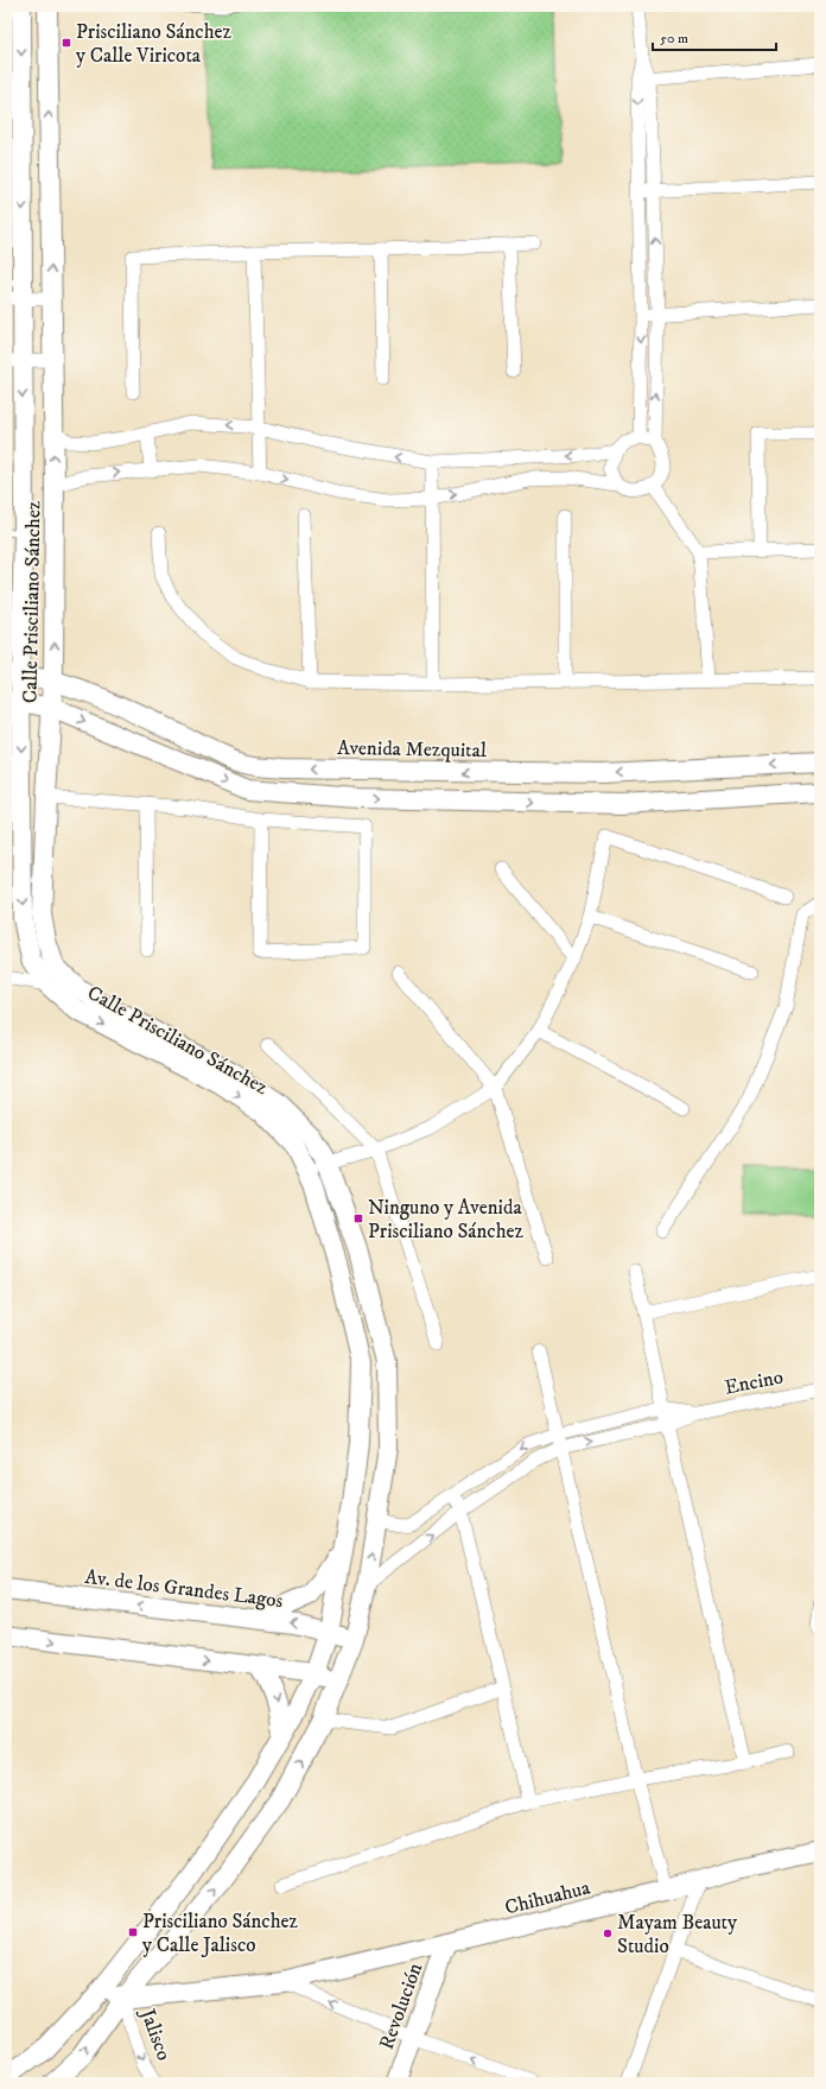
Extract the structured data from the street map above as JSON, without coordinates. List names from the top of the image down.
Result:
{
  "streets": {
    "street": [
      "Calle Prisciliano Sánchez",
      "Avenida Mezquital",
      "Encino",
      "Av. de los Grandes Lagos",
      "Chihuahua",
      "Revolución",
      "Jalisco"
    ]
  },
  "crossings": [
    ["Calle Prisciliano Sánchez", "Avenida Mezquital"],
    ["Calle Prisciliano Sánchez", "Av. de los Grandes Lagos"],
    ["Calle Prisciliano Sánchez", "Chihuahua"],
    ["Calle Prisciliano Sánchez", "Jalisco"],
    ["Chihuahua", "Revolución"],
    ["Chihuahua", "Jalisco"]
  ],
  "one_way": ["Jalisco"],
  "places": {
    "transit": ["Prisciliano Sánchez y Calle Viricota", "Ninguno y Avenida Prisciliano Sánchez", "Prisciliano Sánchez y Calle Jalisco"],
    "other": ["Mayam Beauty Studio"]
  },
  "scale_bar": "50 m"
}
